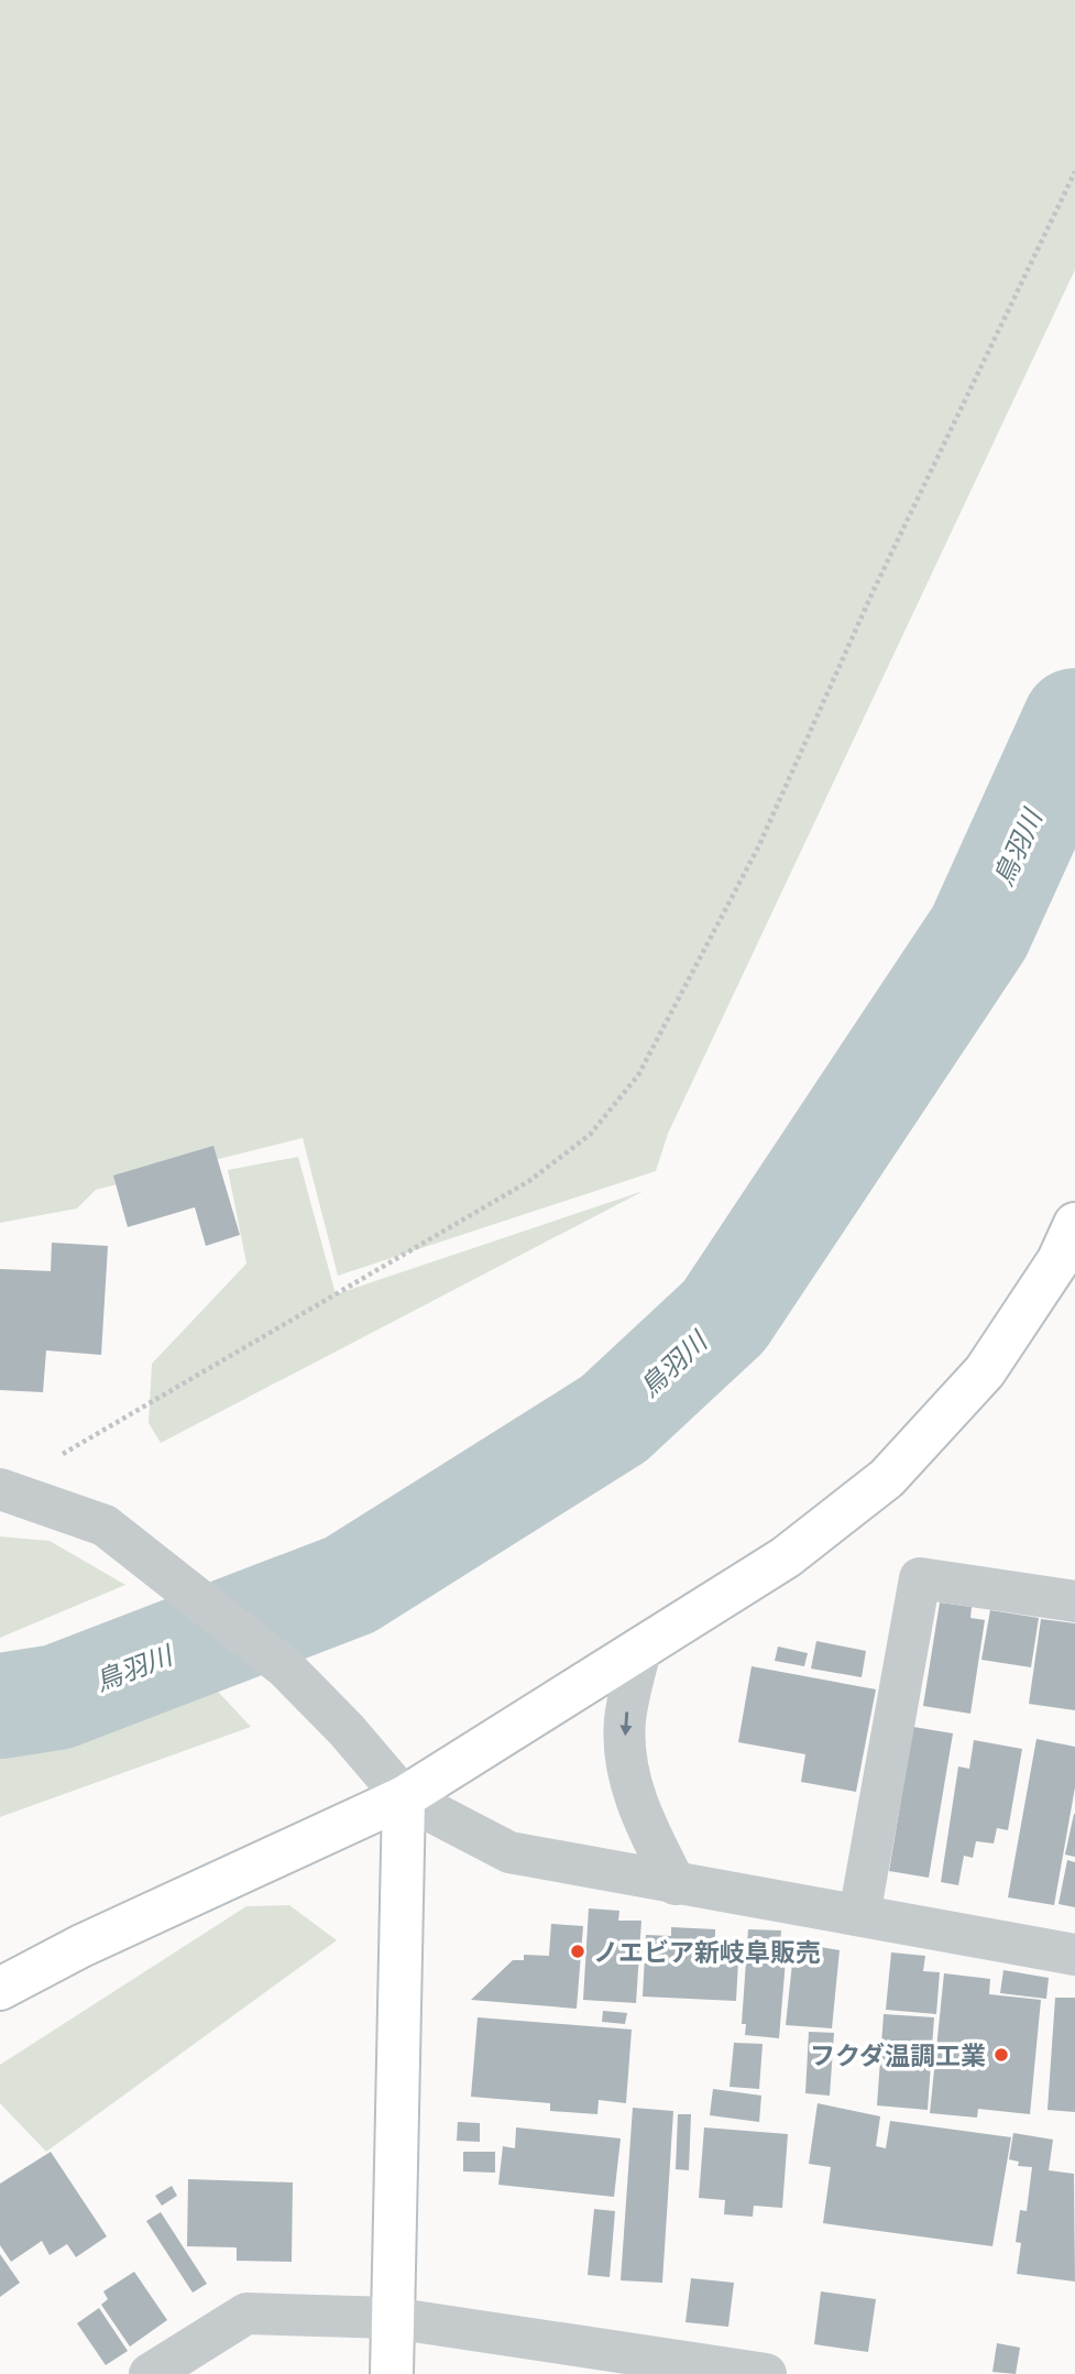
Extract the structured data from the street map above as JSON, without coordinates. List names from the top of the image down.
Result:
{
  "water": ["鳥羽川"],
  "places": ["ノエビア新岐阜販売", "フクダ温調工業"]
}
